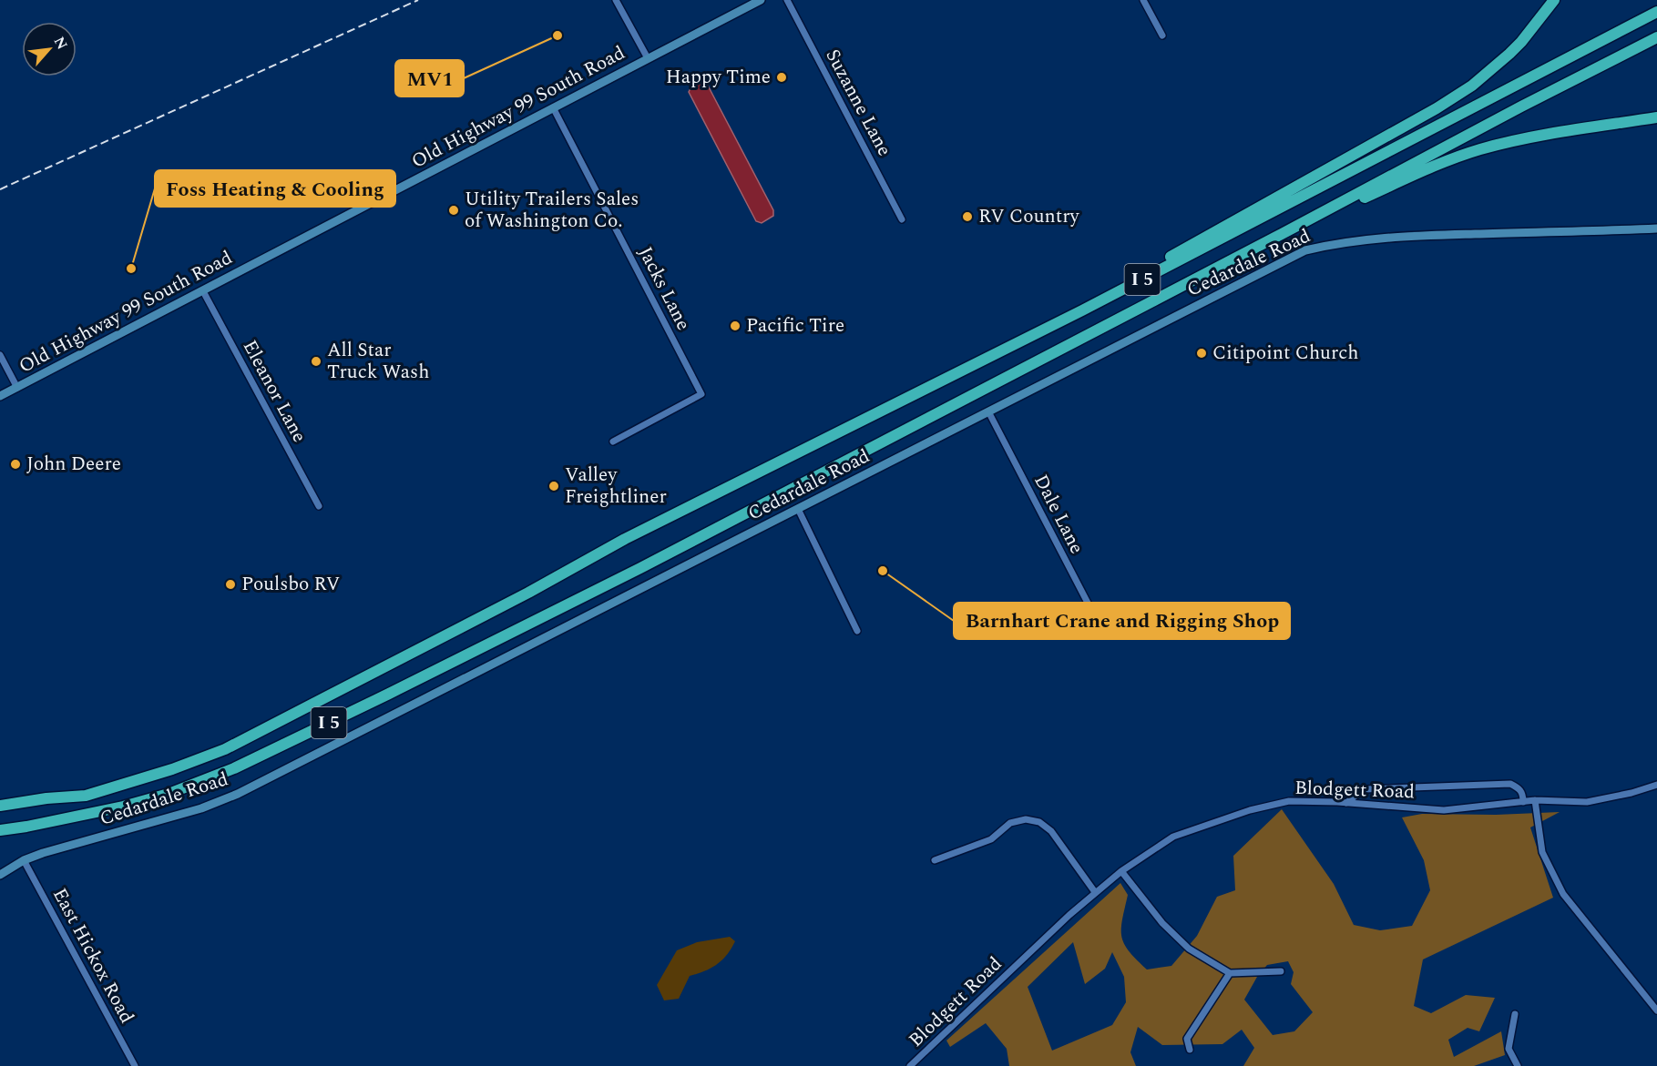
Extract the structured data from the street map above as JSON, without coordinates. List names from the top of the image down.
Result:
{
  "streets": {
    "highway": ["I 5"],
    "street": [
      "Suzanne Lane",
      "Old Highway 99 South Road",
      "Cedardale Road",
      "Jacks Lane",
      "Eleanor Lane",
      "Dale Lane",
      "Blodgett Road",
      "East Hickox Road"
    ]
  },
  "crossings": [
    ["Old Highway 99 South Road", "Jacks Lane"],
    ["Old Highway 99 South Road", "Eleanor Lane"],
    ["Cedardale Road", "Dale Lane"],
    ["Cedardale Road", "East Hickox Road"]
  ],
  "places": [
    "MV1",
    "Happy Time",
    "Utility Trailers Sales of Washington Co.",
    "RV Country",
    "Foss Heating & Cooling",
    "Pacific Tire",
    "Citipoint Church",
    "All Star Truck Wash",
    "John Deere",
    "Valley Freightliner",
    "Barnhart Crane and Rigging Shop",
    "Poulsbo RV"
  ],
  "north": "top right"
}
